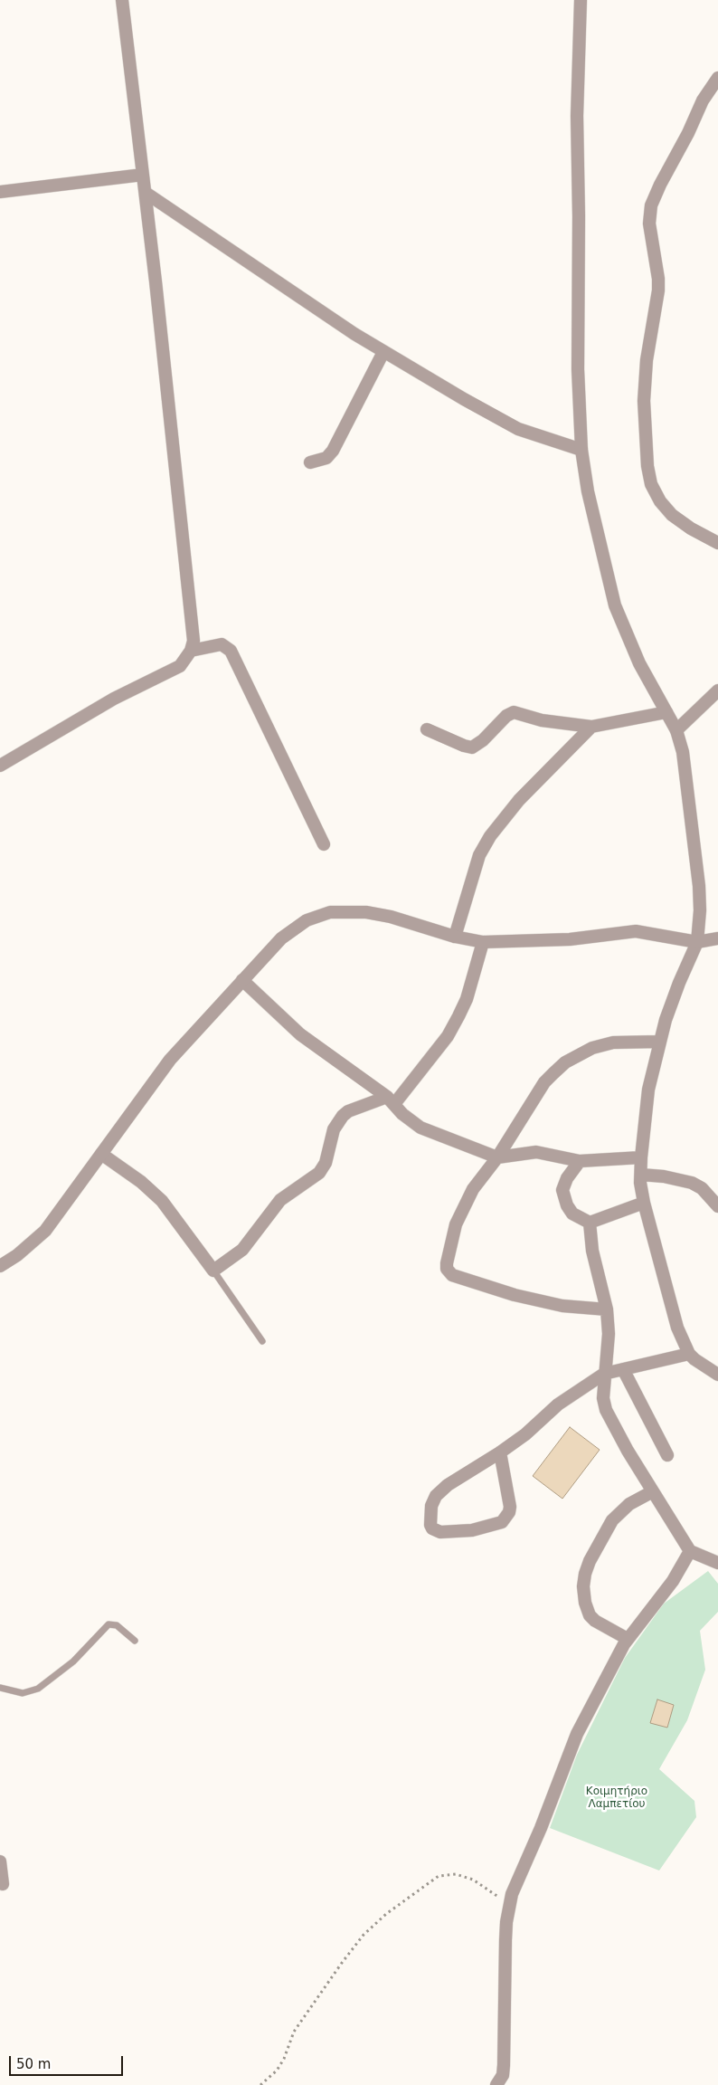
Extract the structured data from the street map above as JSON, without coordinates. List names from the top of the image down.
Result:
{
  "parks": ["Κοιμητήριο Λαμπετίου"],
  "scale_bar": "50 m"
}
